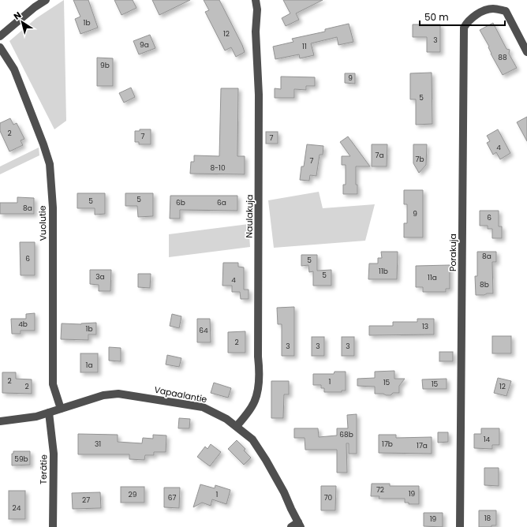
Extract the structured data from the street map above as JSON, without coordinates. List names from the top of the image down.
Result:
{
  "streets": {
    "street": [
      "Naulakuja",
      "Vuolutie",
      "Porakuja",
      "Vapaalantie",
      "Terätie"
    ]
  },
  "crossings": [
    ["Naulakuja", "Vapaalantie"],
    ["Vuolutie", "Vapaalantie"],
    ["Vapaalantie", "Terätie"]
  ],
  "house_numbers": [
    "1b",
    "12",
    "3",
    "9a",
    "11",
    "88",
    "9b",
    "9",
    "5",
    "2",
    "7",
    "7",
    "4",
    "7a",
    "7b",
    "7",
    "8-10",
    "5",
    "5",
    "6b",
    "6a",
    "8a",
    "9",
    "6",
    "8a",
    "6",
    "5",
    "11b",
    "5",
    "3a",
    "11a",
    "4",
    "8b",
    "4b",
    "13",
    "1b",
    "64",
    "2",
    "3",
    "3",
    "3",
    "1a",
    "2",
    "1",
    "15",
    "15",
    "2",
    "12",
    "68b",
    "14",
    "31",
    "17b",
    "17a",
    "59b",
    "72",
    "19",
    "29",
    "1",
    "67",
    "70",
    "27",
    "24",
    "18",
    "19"
  ],
  "scale_bar": "50 m",
  "north": "top left"
}
